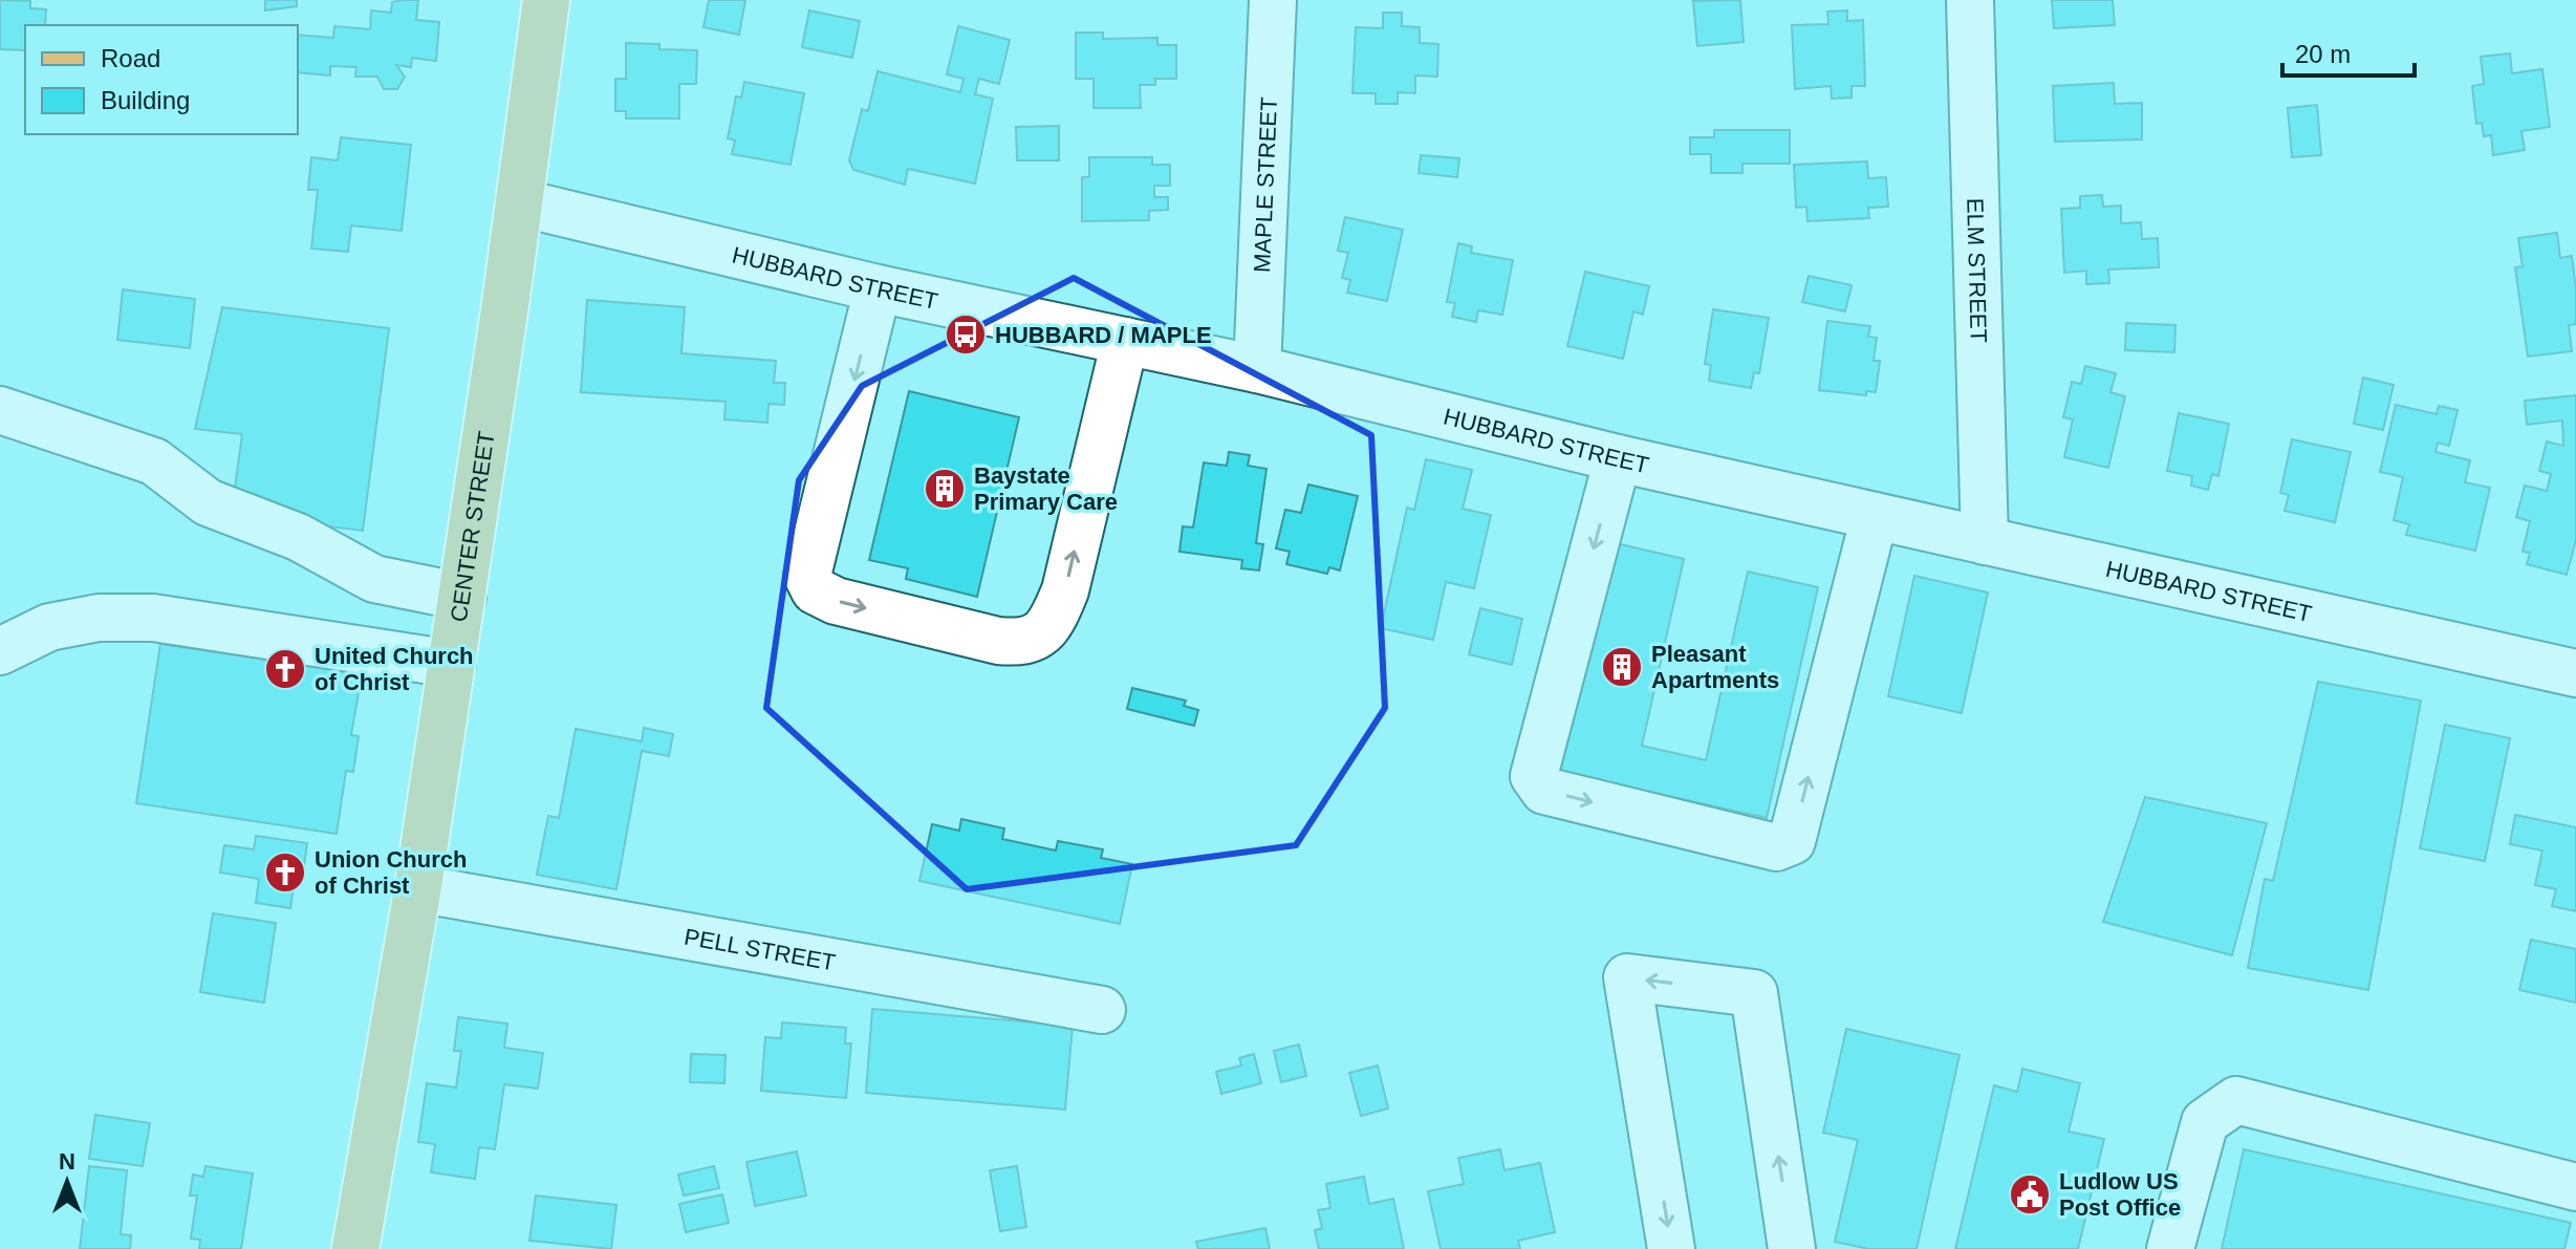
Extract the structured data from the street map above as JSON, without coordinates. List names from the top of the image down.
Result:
{
  "streets": {
    "main road": ["CENTER STREET"],
    "street": [
      "MAPLE STREET",
      "ELM STREET",
      "HUBBARD STREET",
      "PELL STREET"
    ]
  },
  "crossings": [
    ["MAPLE STREET", "HUBBARD STREET"],
    ["ELM STREET", "HUBBARD STREET"],
    ["HUBBARD STREET", "CENTER STREET"],
    ["CENTER STREET", "PELL STREET"]
  ],
  "places": {
    "bus stop": ["HUBBARD / MAPLE"],
    "building": ["Baystate Primary Care", "Pleasant Apartments"],
    "church": ["United Church of Christ", "Union Church of Christ"],
    "public building": ["Ludlow US Post Office"]
  },
  "legend": ["Road", "Building"],
  "scale_bar": "20 m",
  "north": "top"
}
